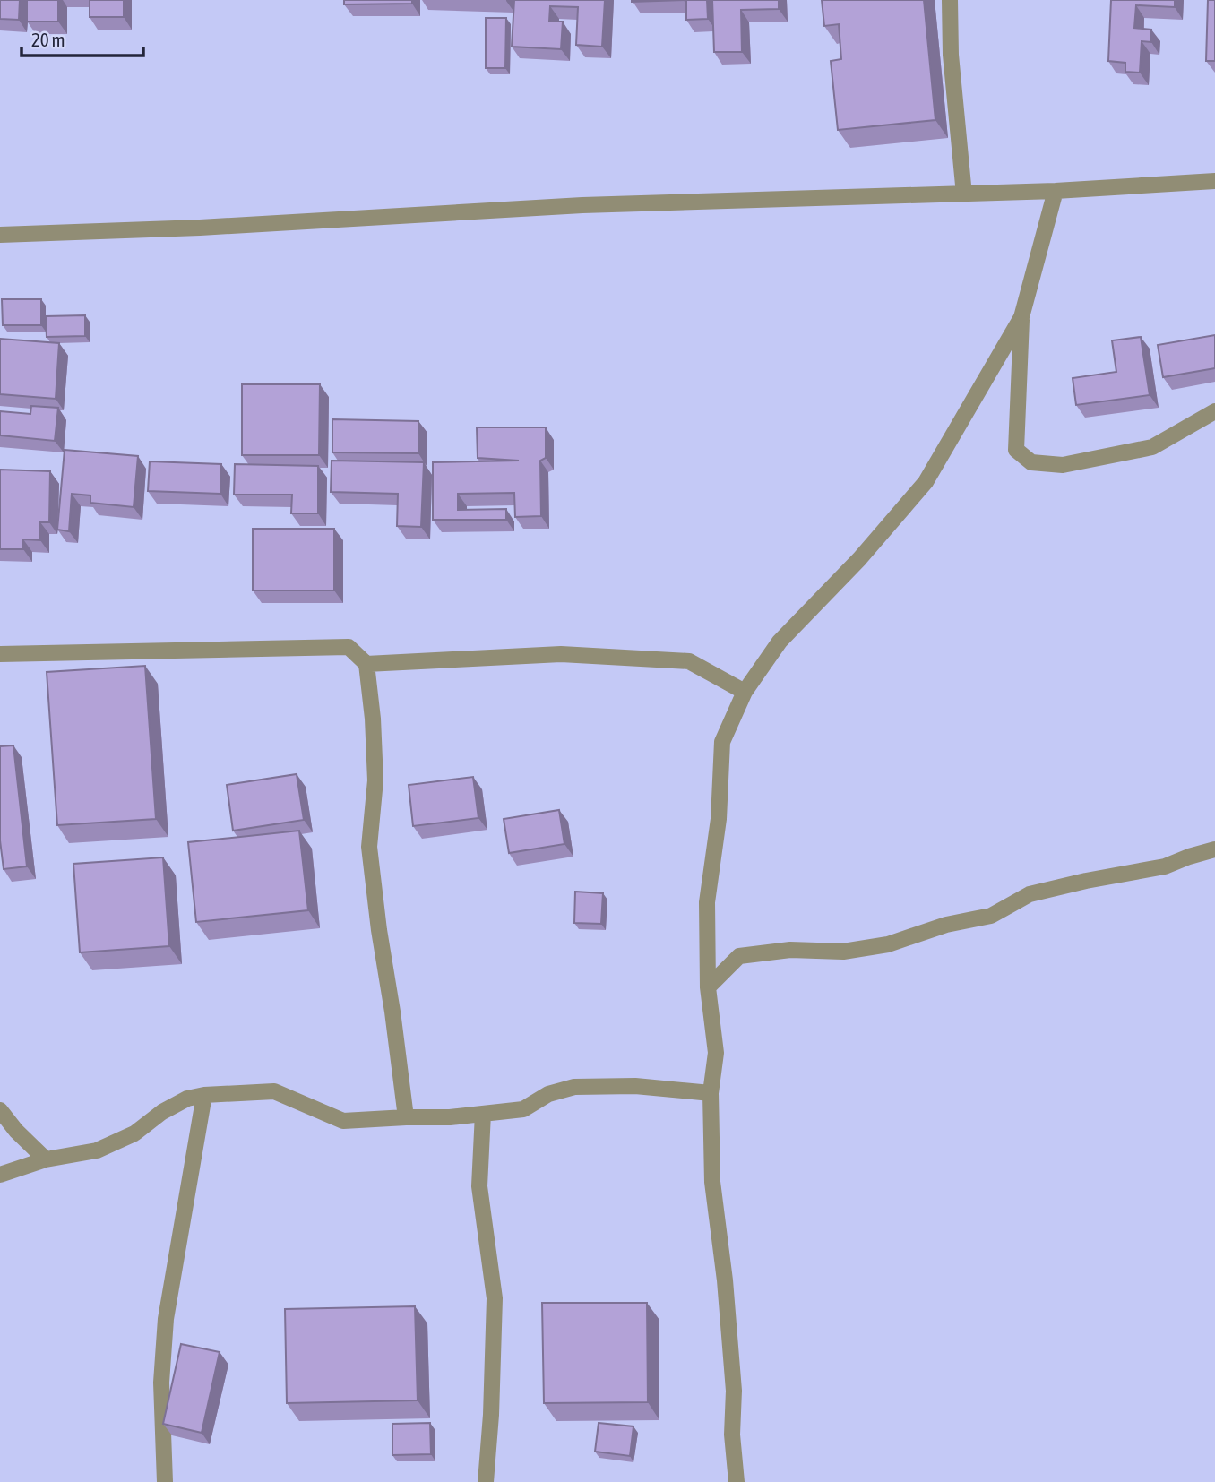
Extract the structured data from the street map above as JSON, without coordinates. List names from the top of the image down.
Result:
{
  "scale_bar": "20 m"
}
